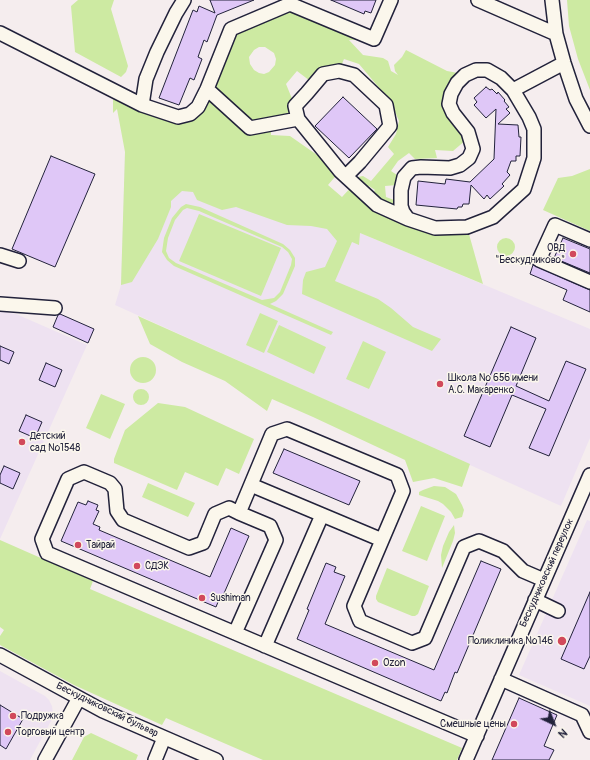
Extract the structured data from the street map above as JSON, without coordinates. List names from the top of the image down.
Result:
{
  "streets": {
    "street": ["Бескудниковский переулок", "Бескудниковский бульвар"]
  },
  "places": [
    "ОВД \"Бескудниково\"",
    "Школа № 656 имени А.С. Макаренко",
    "Детский сад №1548",
    "Тайрай",
    "СДЭК",
    "Sushiman",
    "Поликлиника №146",
    "Ozon",
    "Подружка",
    "Смешные цены",
    "Торговый центр"
  ],
  "north": "bottom right"
}
